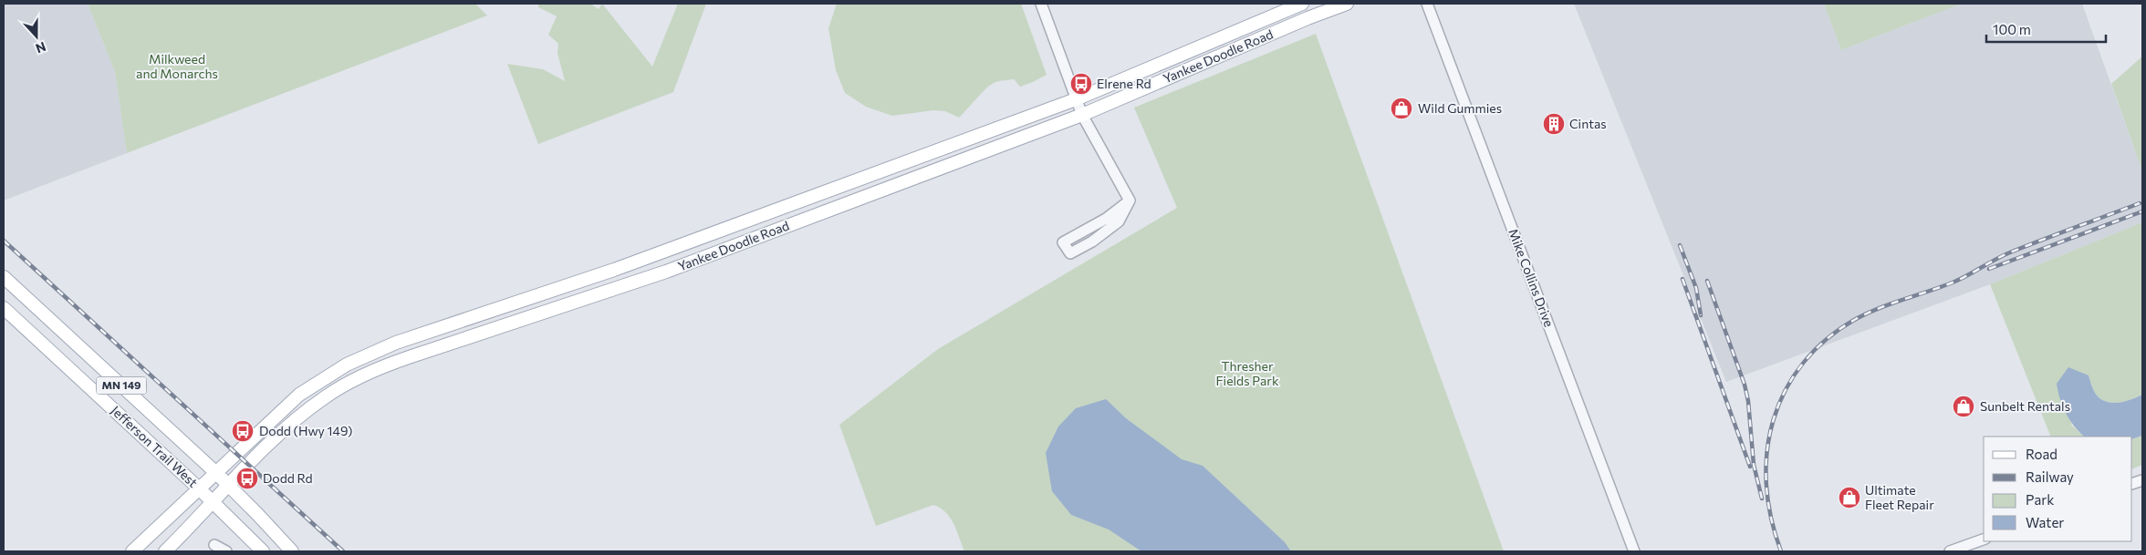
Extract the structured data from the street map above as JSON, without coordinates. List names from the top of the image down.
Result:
{
  "streets": {
    "main road": ["Yankee Doodle Road", "MN 149", "Jefferson Trail West"],
    "street": ["Mike Collins Drive"]
  },
  "crossings": [
    ["Yankee Doodle Road", "Jefferson Trail West"]
  ],
  "parks": ["Milkweed and Monarchs", "Thresher Fields Park"],
  "places": {
    "bus stop": ["Elrene Rd", "Dodd (Hwy 149)", "Dodd Rd"],
    "shop": ["Wild Gummies", "Sunbelt Rentals", "Ultimate Fleet Repair"],
    "building": ["Cintas"]
  },
  "legend": [
    "Road",
    "Railway",
    "Park",
    "Water"
  ],
  "scale_bar": "100 m",
  "north": "bottom"
}
